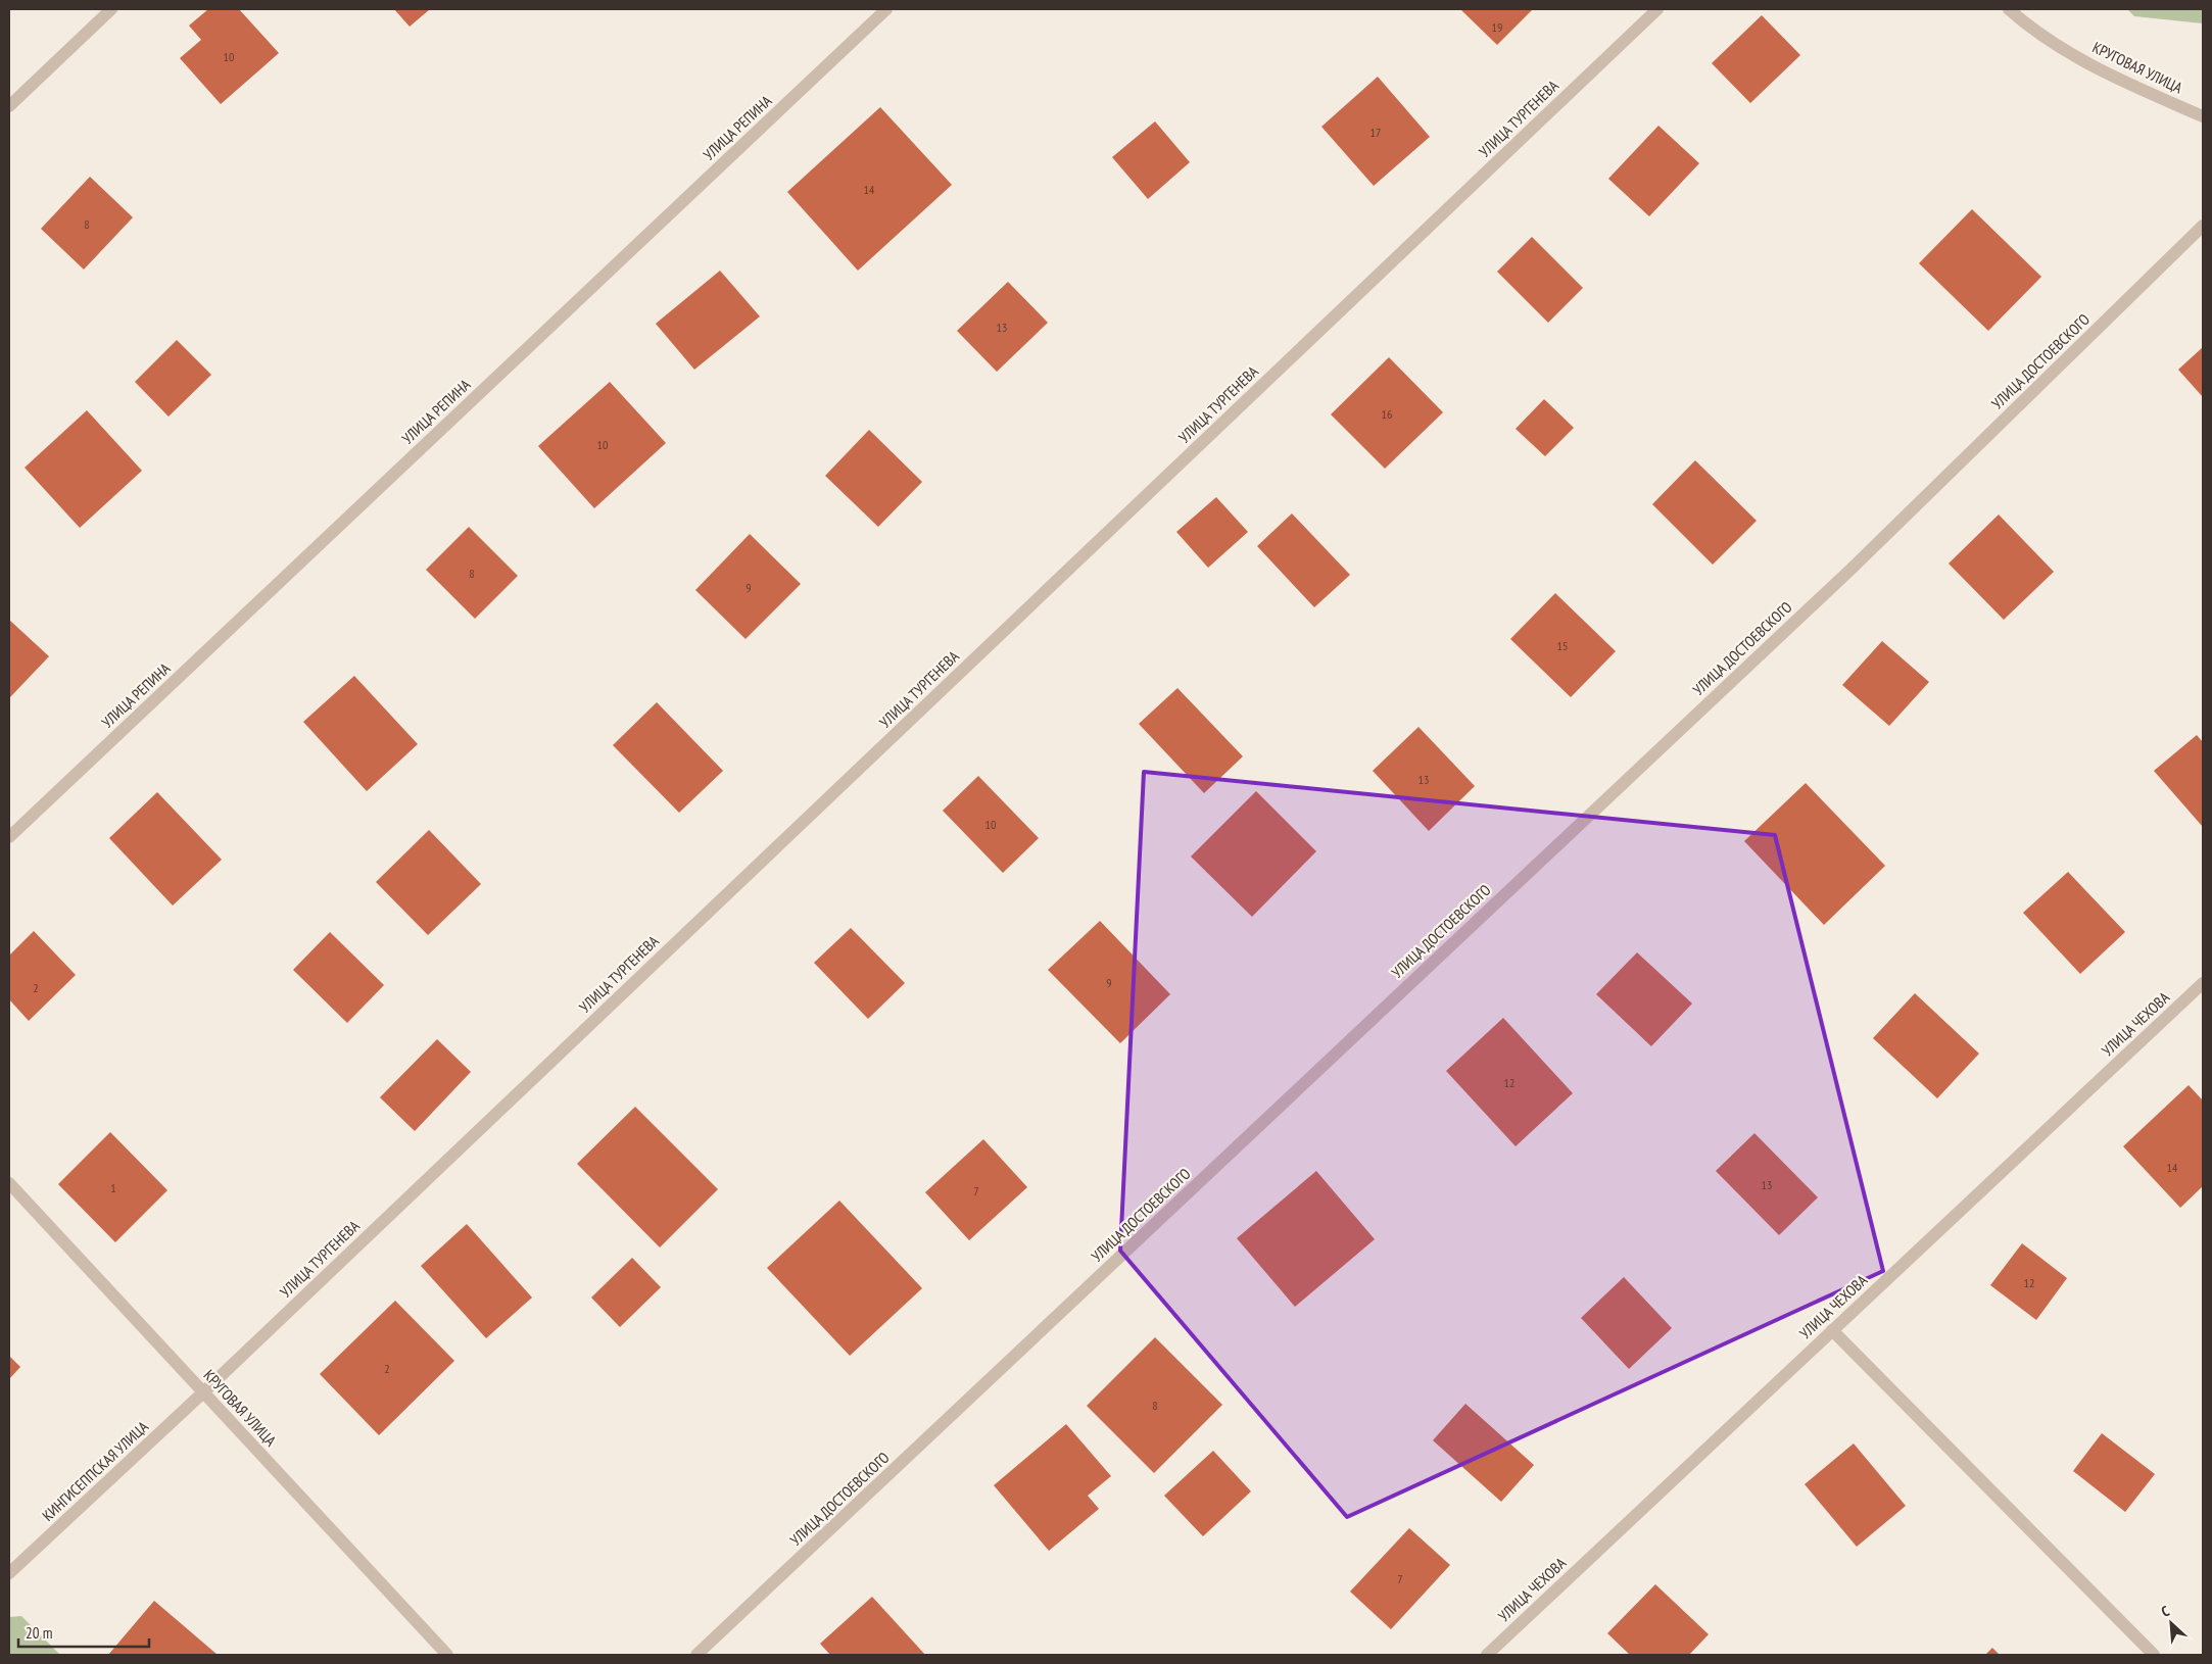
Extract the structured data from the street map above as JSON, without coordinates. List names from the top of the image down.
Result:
{
  "streets": {
    "street": [
      "КРУГОВАЯ УЛИЦА",
      "УЛИЦА ТУРГЕНЕВА",
      "УЛИЦА РЕПИНА",
      "УЛИЦА ДОСТОЕВСКОГО",
      "УЛИЦА ЧЕХОВА",
      "КИНГИСЕППСКАЯ УЛИЦА"
    ]
  },
  "crossings": [
    ["КРУГОВАЯ УЛИЦА", "УЛИЦА ТУРГЕНЕВА"],
    ["КРУГОВАЯ УЛИЦА", "КИНГИСЕППСКАЯ УЛИЦА"],
    ["УЛИЦА ТУРГЕНЕВА", "КИНГИСЕППСКАЯ УЛИЦА"]
  ],
  "house_numbers": [
    "19",
    "10",
    "17",
    "14",
    "8",
    "13",
    "16",
    "10",
    "8",
    "9",
    "15",
    "13",
    "10",
    "9",
    "2",
    "12",
    "14",
    "13",
    "1",
    "7",
    "12",
    "2",
    "8",
    "7"
  ],
  "scale_bar": "20 m",
  "north": "top left"
}
